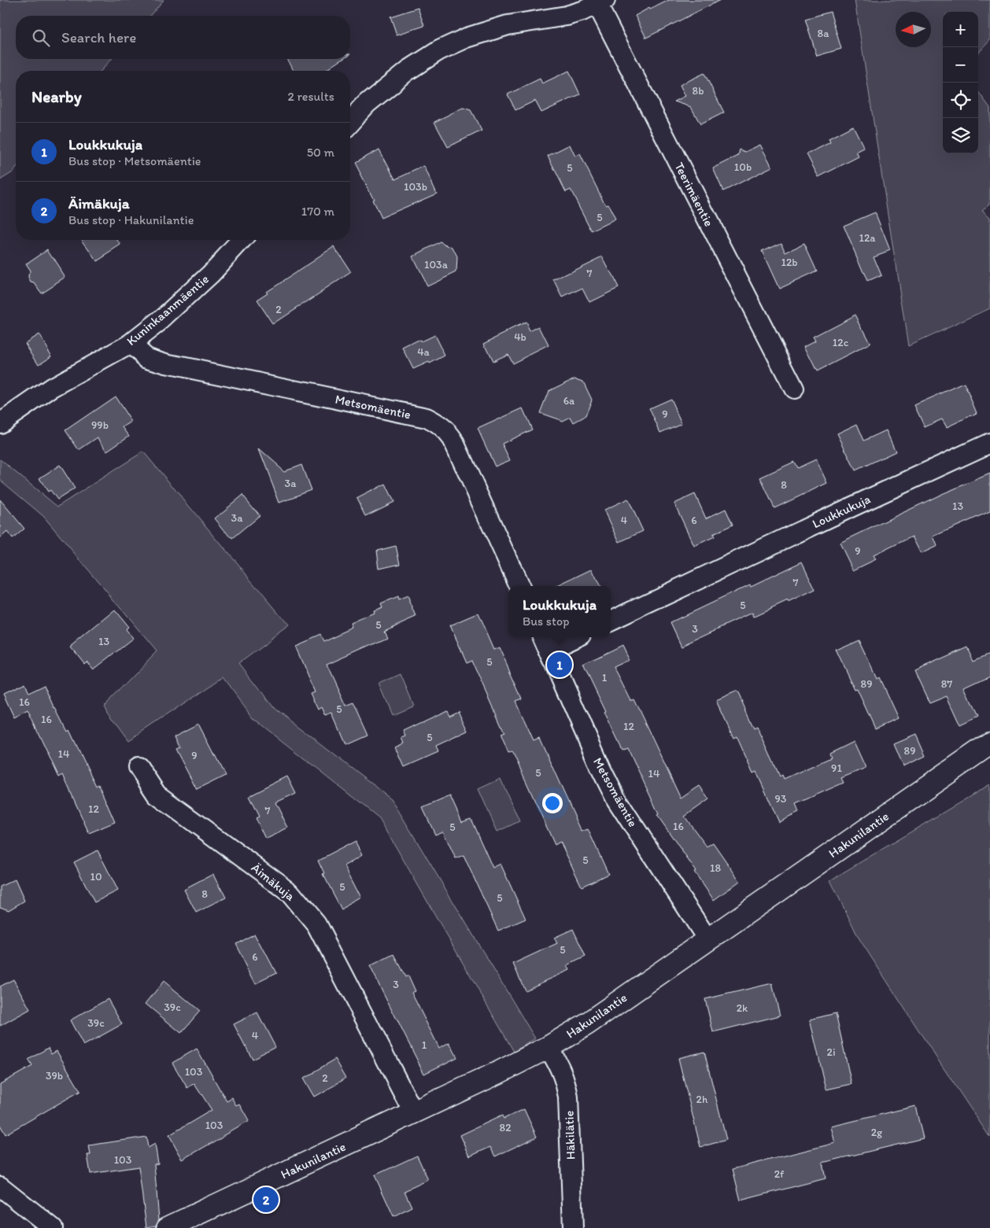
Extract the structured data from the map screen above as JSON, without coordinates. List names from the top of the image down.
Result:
{
  "streets": {
    "street": [
      "Teerimäentie",
      "Kuninkaanmäentie",
      "Metsomäentie",
      "Loukkukuja",
      "Hakunilantie",
      "Äimäkuja",
      "Häkilätie"
    ]
  },
  "crossings": [
    ["Kuninkaanmäentie", "Metsomäentie"],
    ["Metsomäentie", "Hakunilantie"],
    ["Hakunilantie", "Äimäkuja"],
    ["Hakunilantie", "Häkilätie"]
  ],
  "house_numbers": [
    "8a",
    "8b",
    "10b",
    "5",
    "103b",
    "5",
    "12a",
    "12b",
    "103a",
    "7",
    "2",
    "4b",
    "12c",
    "4a",
    "6a",
    "9",
    "99b",
    "3a",
    "8",
    "13",
    "3a",
    "4",
    "6",
    "9",
    "7",
    "5",
    "5",
    "3",
    "13",
    "5",
    "1",
    "89",
    "87",
    "16",
    "5",
    "16",
    "12",
    "5",
    "89",
    "14",
    "9",
    "91",
    "5",
    "14",
    "93",
    "12",
    "7",
    "16",
    "5",
    "5",
    "18",
    "10",
    "5",
    "8",
    "5",
    "5",
    "6",
    "3",
    "39c",
    "2k",
    "39c",
    "4",
    "1",
    "2i",
    "103",
    "39b",
    "2",
    "2h",
    "103",
    "82",
    "2g",
    "103",
    "2f"
  ],
  "north": "left",
  "page": {
    "map_buttons": ["+", "−"],
    "search": "Search here",
    "heading": ["Nearby", "2 results"],
    "list": [
      {
        "mark": "1",
        "name": "Loukkukuja",
        "note": "Bus stop · Metsomäentie",
        "value": "50 m"
      },
      {
        "mark": "2",
        "name": "Äimäkuja",
        "note": "Bus stop · Hakunilantie",
        "value": "170 m"
      }
    ],
    "popup": ["Loukkukuja", "Bus stop"],
    "pins": ["1", "2"]
  }
}
